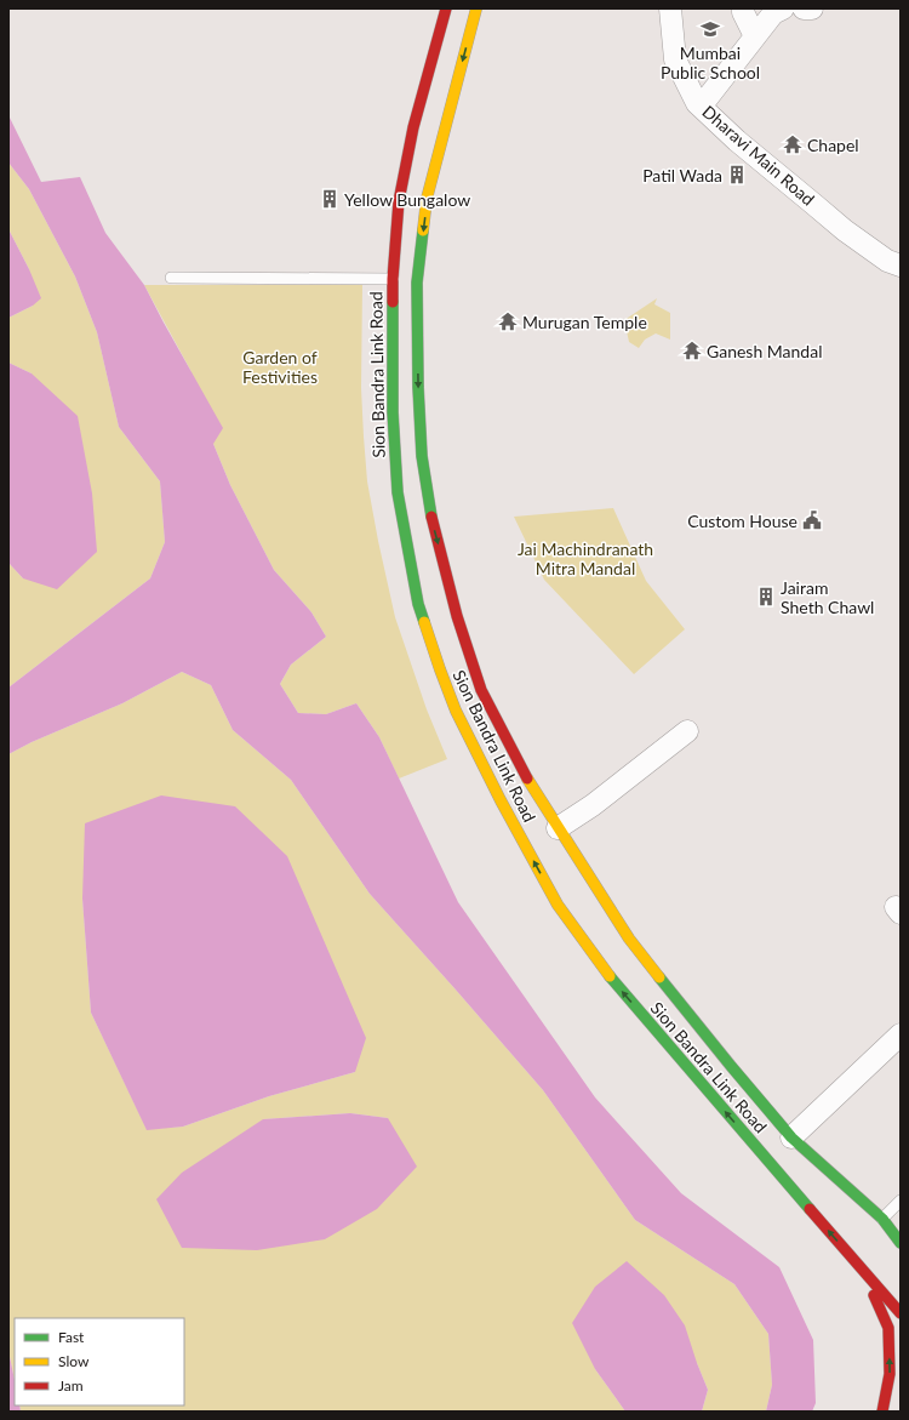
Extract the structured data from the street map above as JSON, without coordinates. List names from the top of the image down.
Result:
{
  "streets": {
    "main road": ["Sion Bandra Link Road"],
    "street": ["Dharavi Main Road"]
  },
  "parks": ["Garden of Festivities", "Jai Machindranath Mitra Mandal"],
  "places": {
    "school or university": ["Mumbai Public School"],
    "temple": ["Chapel", "Murugan Temple", "Ganesh Mandal"],
    "building": ["Patil Wada", "Yellow Bungalow", "Jairam Sheth Chawl"],
    "public building": ["Custom House"]
  },
  "legend": ["Fast", "Slow", "Jam"]
}
